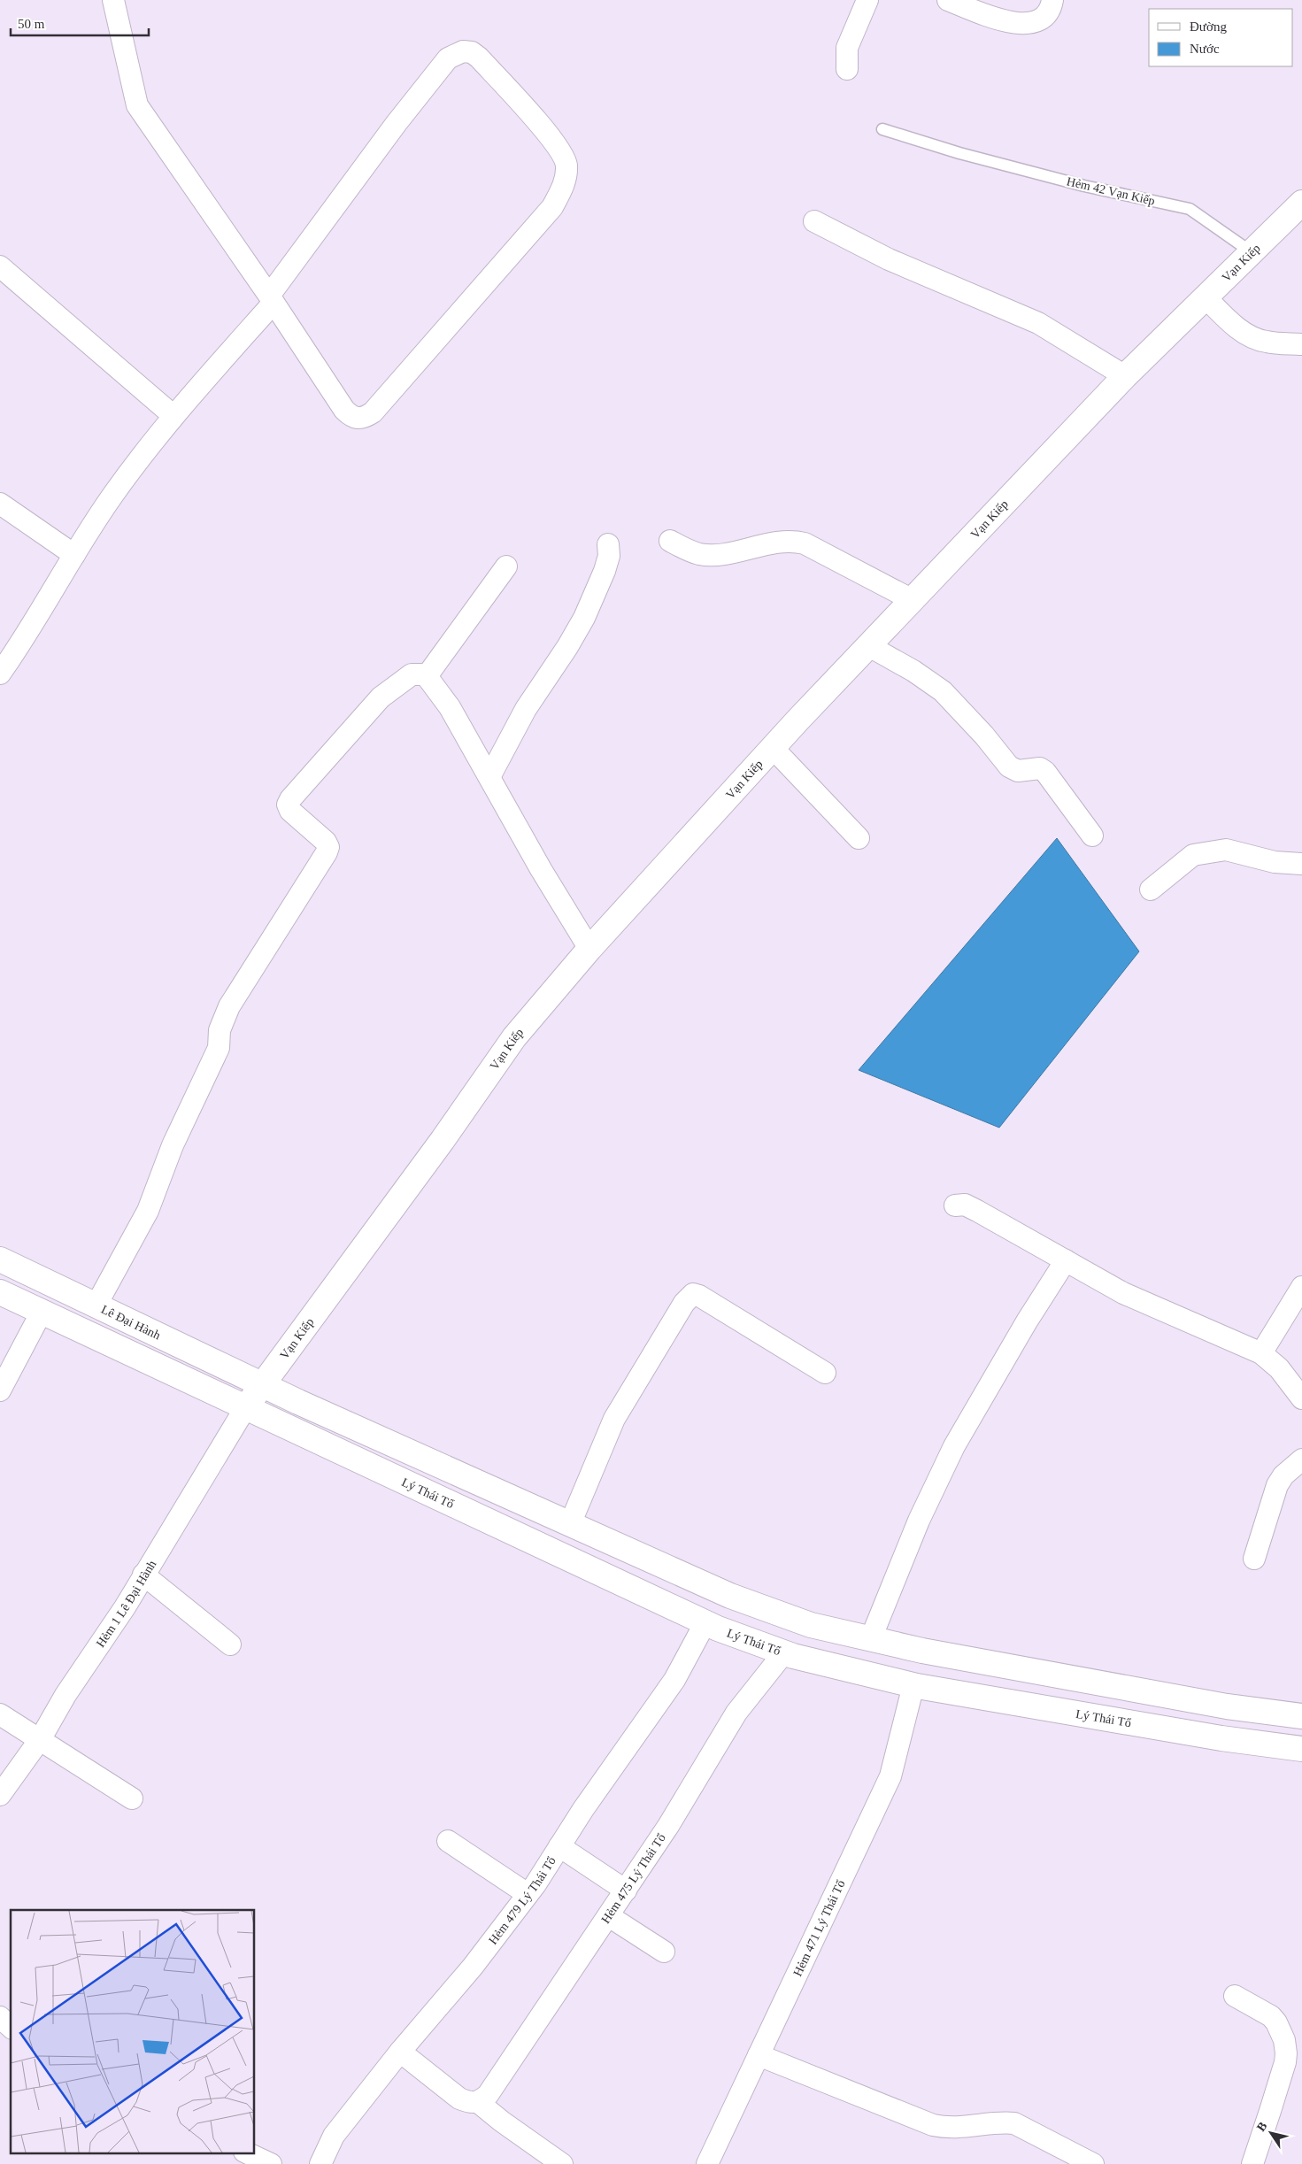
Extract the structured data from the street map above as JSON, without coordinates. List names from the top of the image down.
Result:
{
  "streets": {
    "main road": ["Vạn Kiếp", "Lê Đại Hành", "Lý Thái Tổ"],
    "street": [
      "Hẻm 1 Lê Đại Hành",
      "Hẻm 475 Lý Thái Tổ",
      "Hẻm 479 Lý Thái Tổ",
      "Hẻm 471 Lý Thái Tổ"
    ],
    "lane": ["Hẻm 42 Vạn Kiếp"]
  },
  "crossings": [
    ["Hẻm 42 Vạn Kiếp", "Vạn Kiếp"],
    ["Vạn Kiếp", "Lê Đại Hành"],
    ["Vạn Kiếp", "Lý Thái Tổ"],
    ["Vạn Kiếp", "Hẻm 1 Lê Đại Hành"],
    ["Lý Thái Tổ", "Hẻm 1 Lê Đại Hành"],
    ["Lý Thái Tổ", "Hẻm 475 Lý Thái Tổ"],
    ["Lý Thái Tổ", "Hẻm 479 Lý Thái Tổ"],
    ["Lý Thái Tổ", "Hẻm 471 Lý Thái Tổ"]
  ],
  "legend": ["Đường", "Nước"],
  "scale_bar": "50 m",
  "north": "top left"
}
